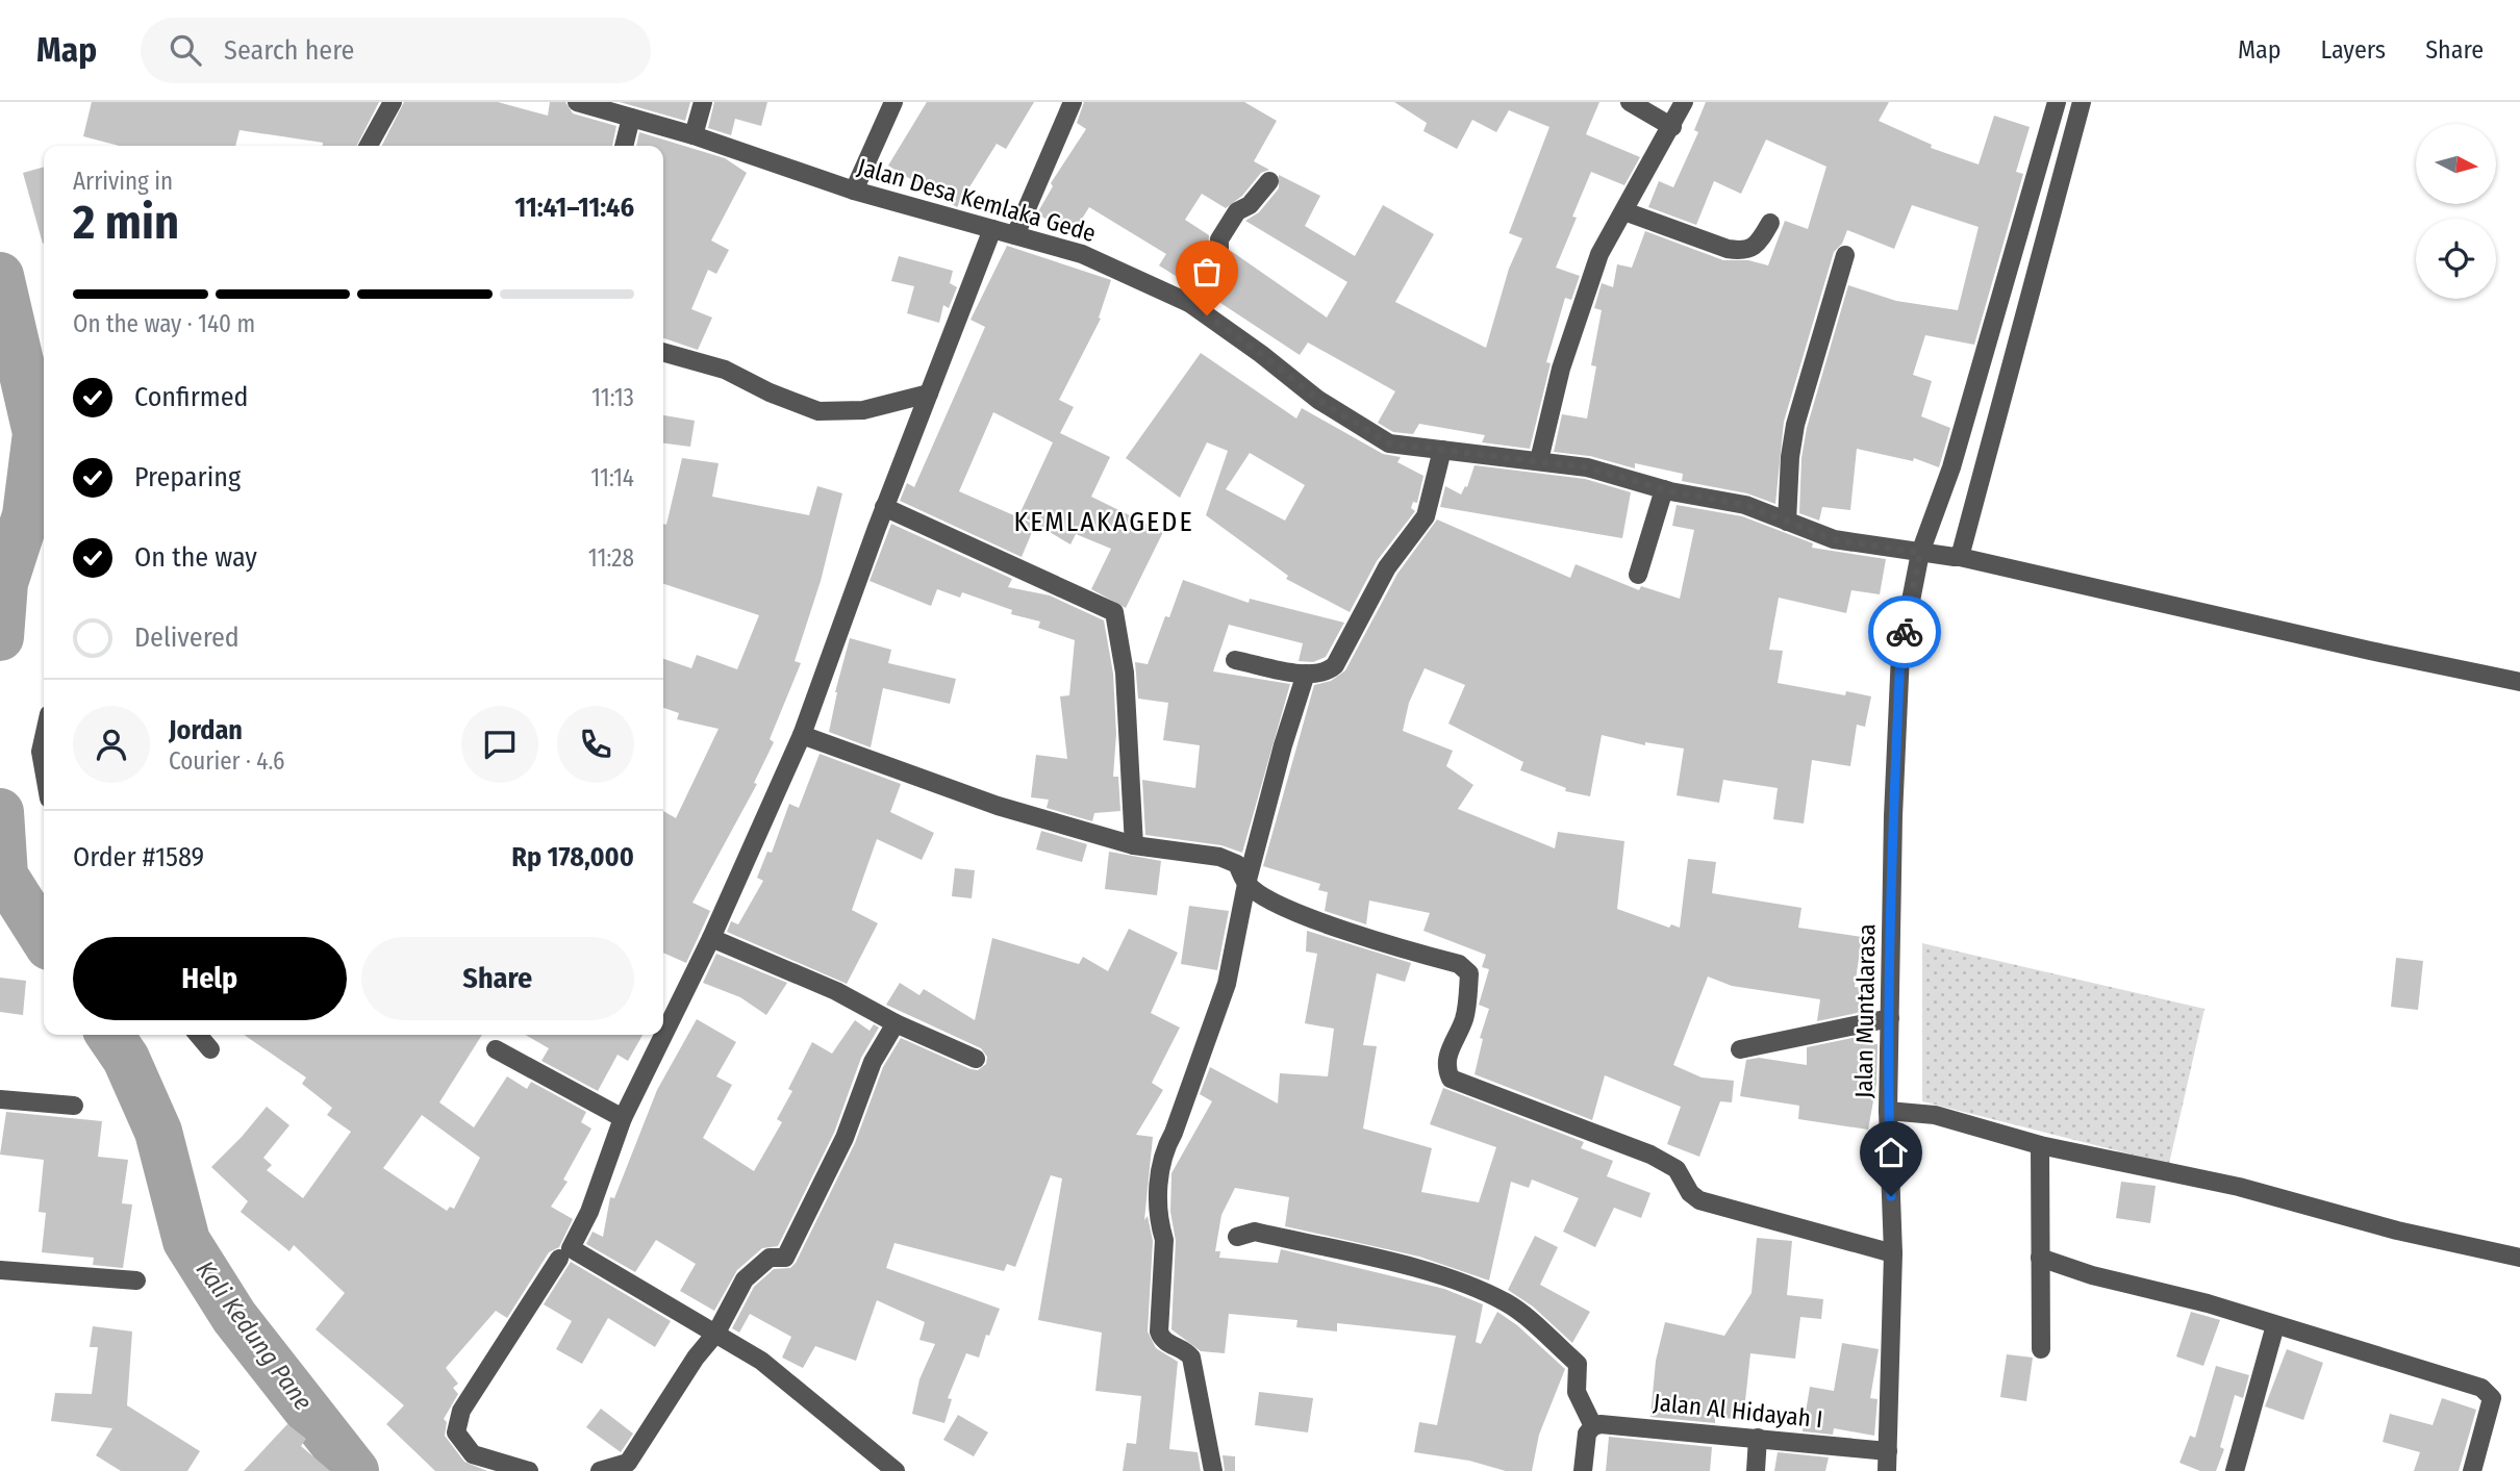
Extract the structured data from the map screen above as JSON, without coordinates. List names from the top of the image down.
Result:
{
  "streets": {
    "street": ["Jalan Desa Kemlaka Gede", "Jalan Muntalarasa", "Jalan Al Hidayah I"]
  },
  "crossings": [
    ["Jalan Desa Kemlaka Gede", "Jalan Muntalarasa"],
    ["Jalan Muntalarasa", "Jalan Al Hidayah I"]
  ],
  "districts": ["KEMLAKAGEDE"],
  "water": ["Kali Kedung Pane"],
  "north": "right",
  "page": {
    "header": "Map",
    "search": "Search here",
    "nav": ["Map", "Layers", "Share"],
    "heading": ["2 min", "Arriving in", "11:41–11:46"],
    "panel": [
      "Jordan",
      "Courier · 4.6",
      "Order #1589",
      "Rp 178,000"
    ],
    "bar": "On the way · 140 m",
    "list": [
      ["Confirmed", "11:13"],
      ["Preparing", "11:14"],
      ["On the way", "11:28"],
      "Delivered"
    ],
    "buttons": ["Help", "Share"]
  }
}
